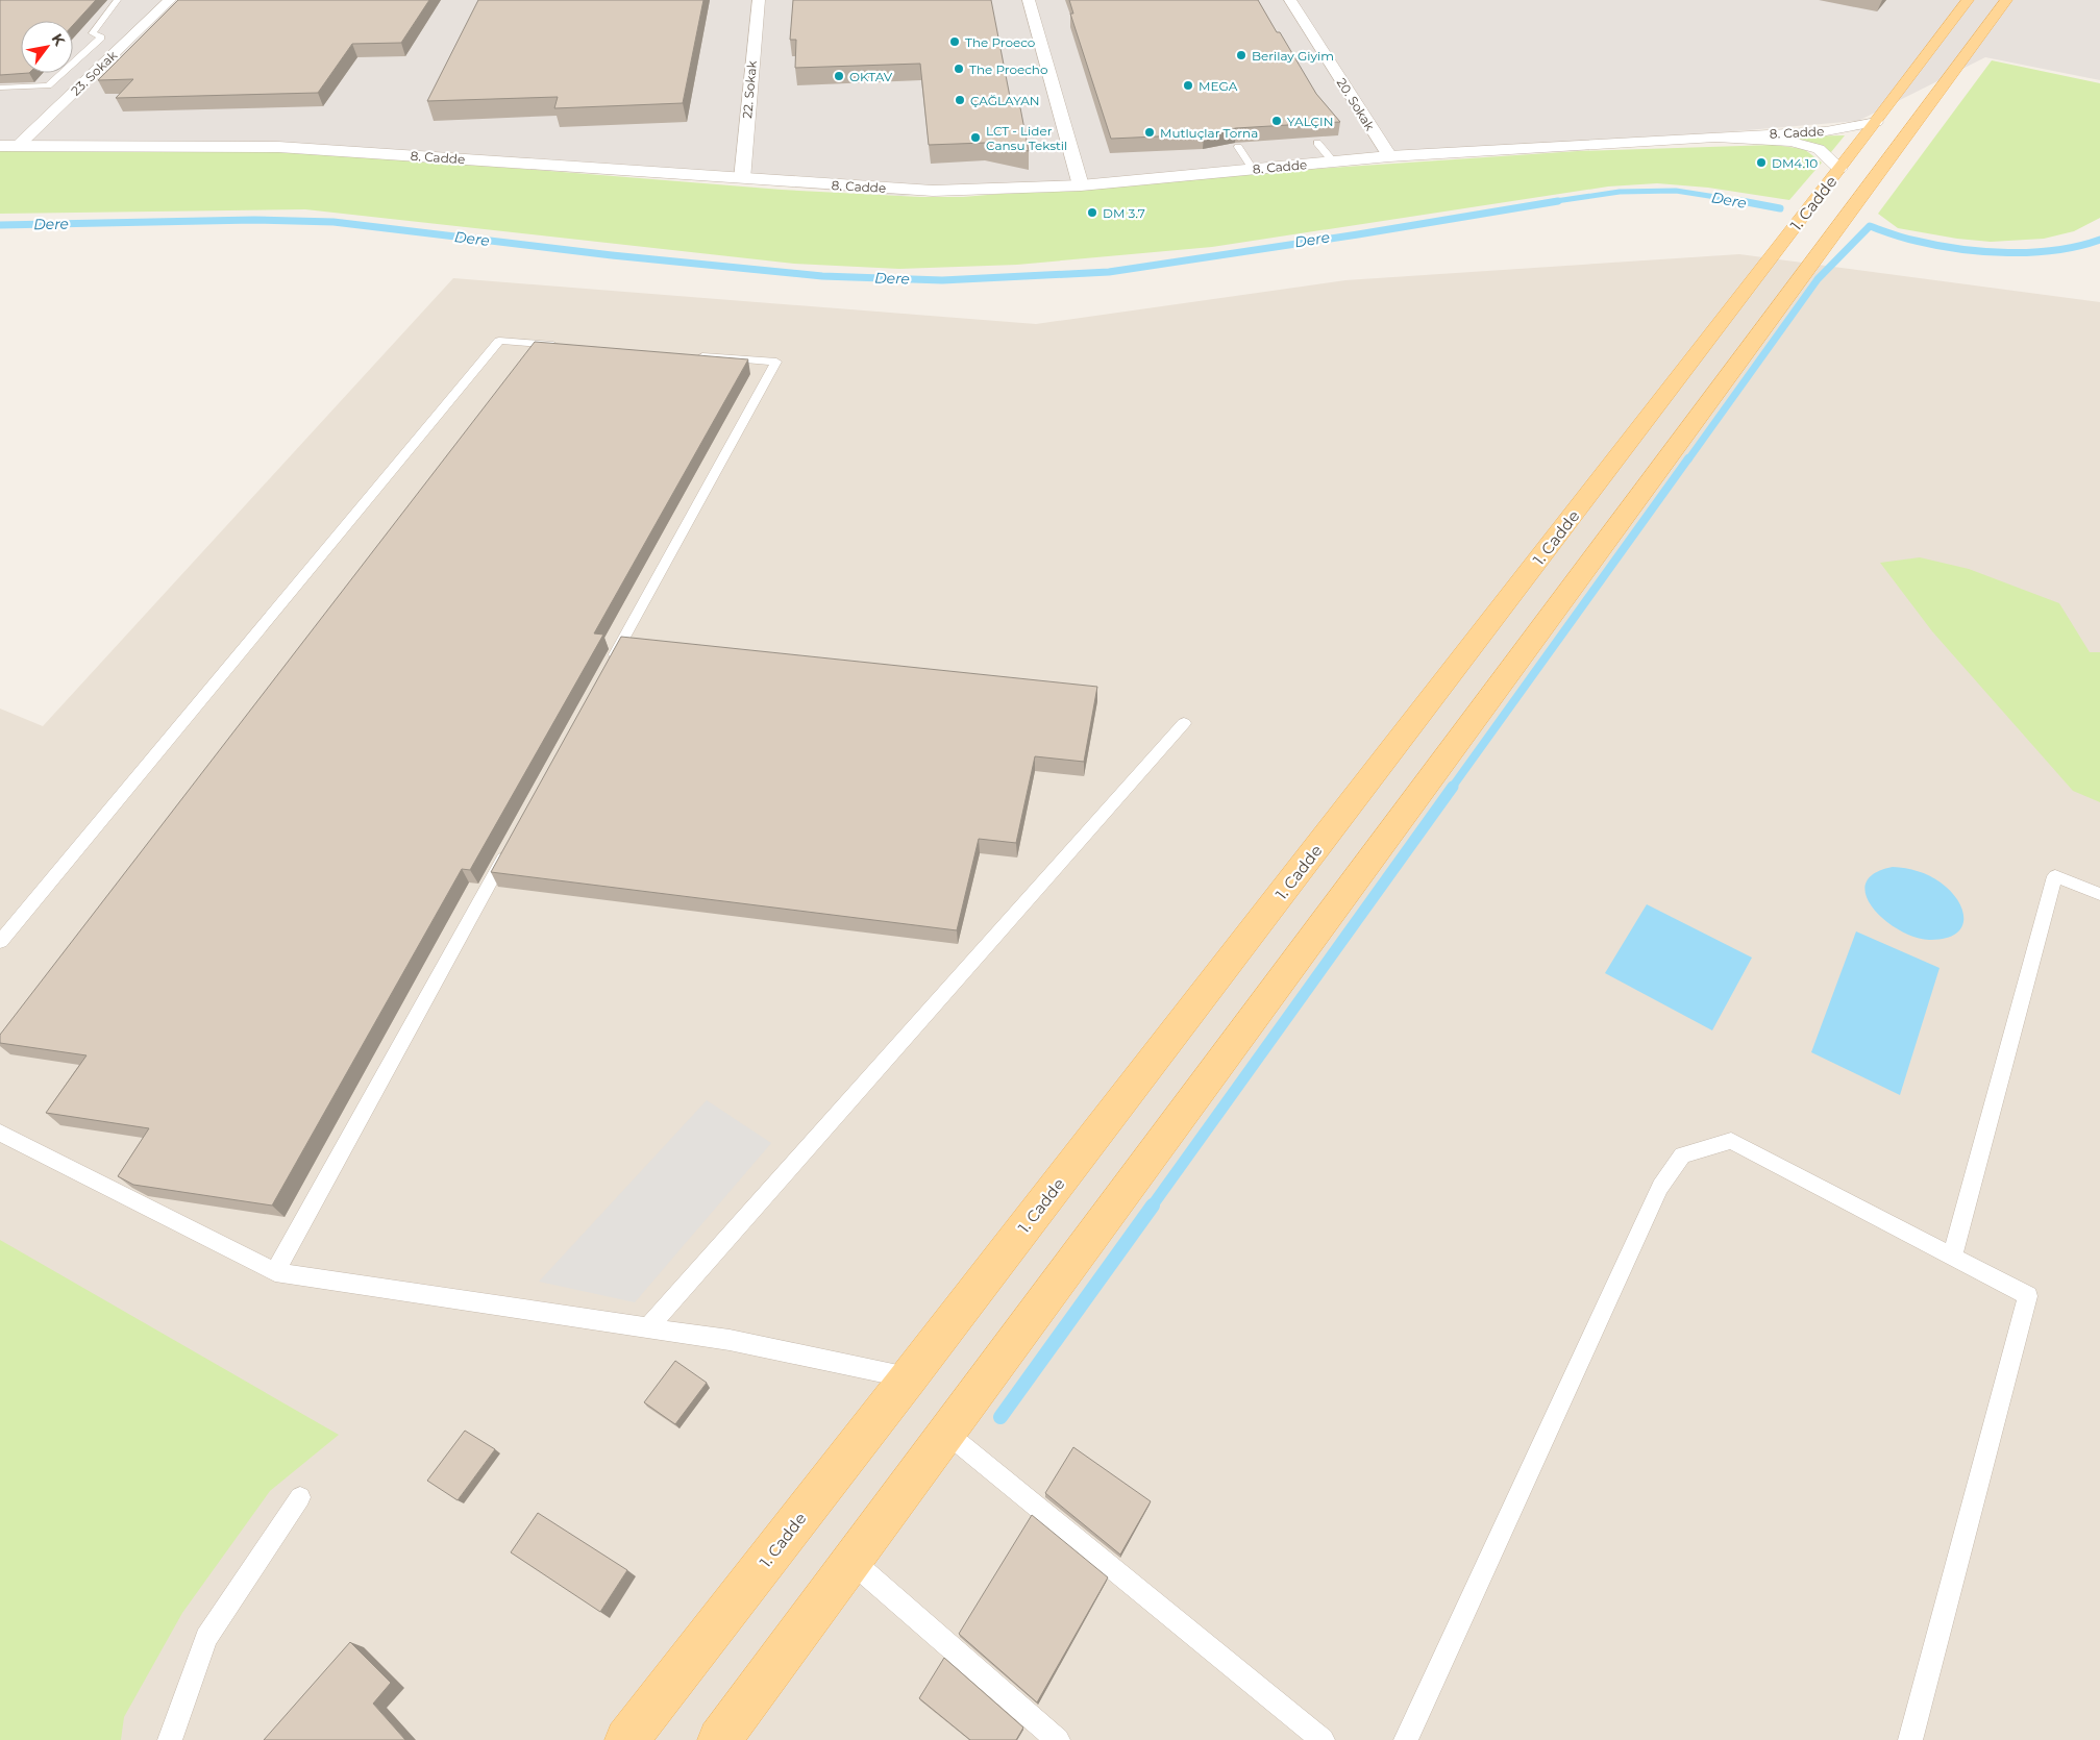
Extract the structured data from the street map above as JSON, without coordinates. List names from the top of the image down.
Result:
{
  "streets": {
    "main road": ["1. Cadde"],
    "street": [
      "23. Sokak",
      "22. Sokak",
      "20. Sokak",
      "8. Cadde"
    ]
  },
  "crossings": [
    ["23. Sokak", "8. Cadde"],
    ["22. Sokak", "8. Cadde"],
    ["20. Sokak", "8. Cadde"],
    ["8. Cadde", "1. Cadde"]
  ],
  "water": ["Dere"],
  "places": [
    "The Proeco",
    "Berilay Giyim",
    "The Proecho",
    "OKTAV",
    "MEGA",
    "ÇAĞLAYAN",
    "YALÇIN",
    "Mutluçlar Torna",
    "LCT - Lider Cansu Tekstil",
    "DM4.10",
    "DM 3.7"
  ],
  "north": "top right"
}
